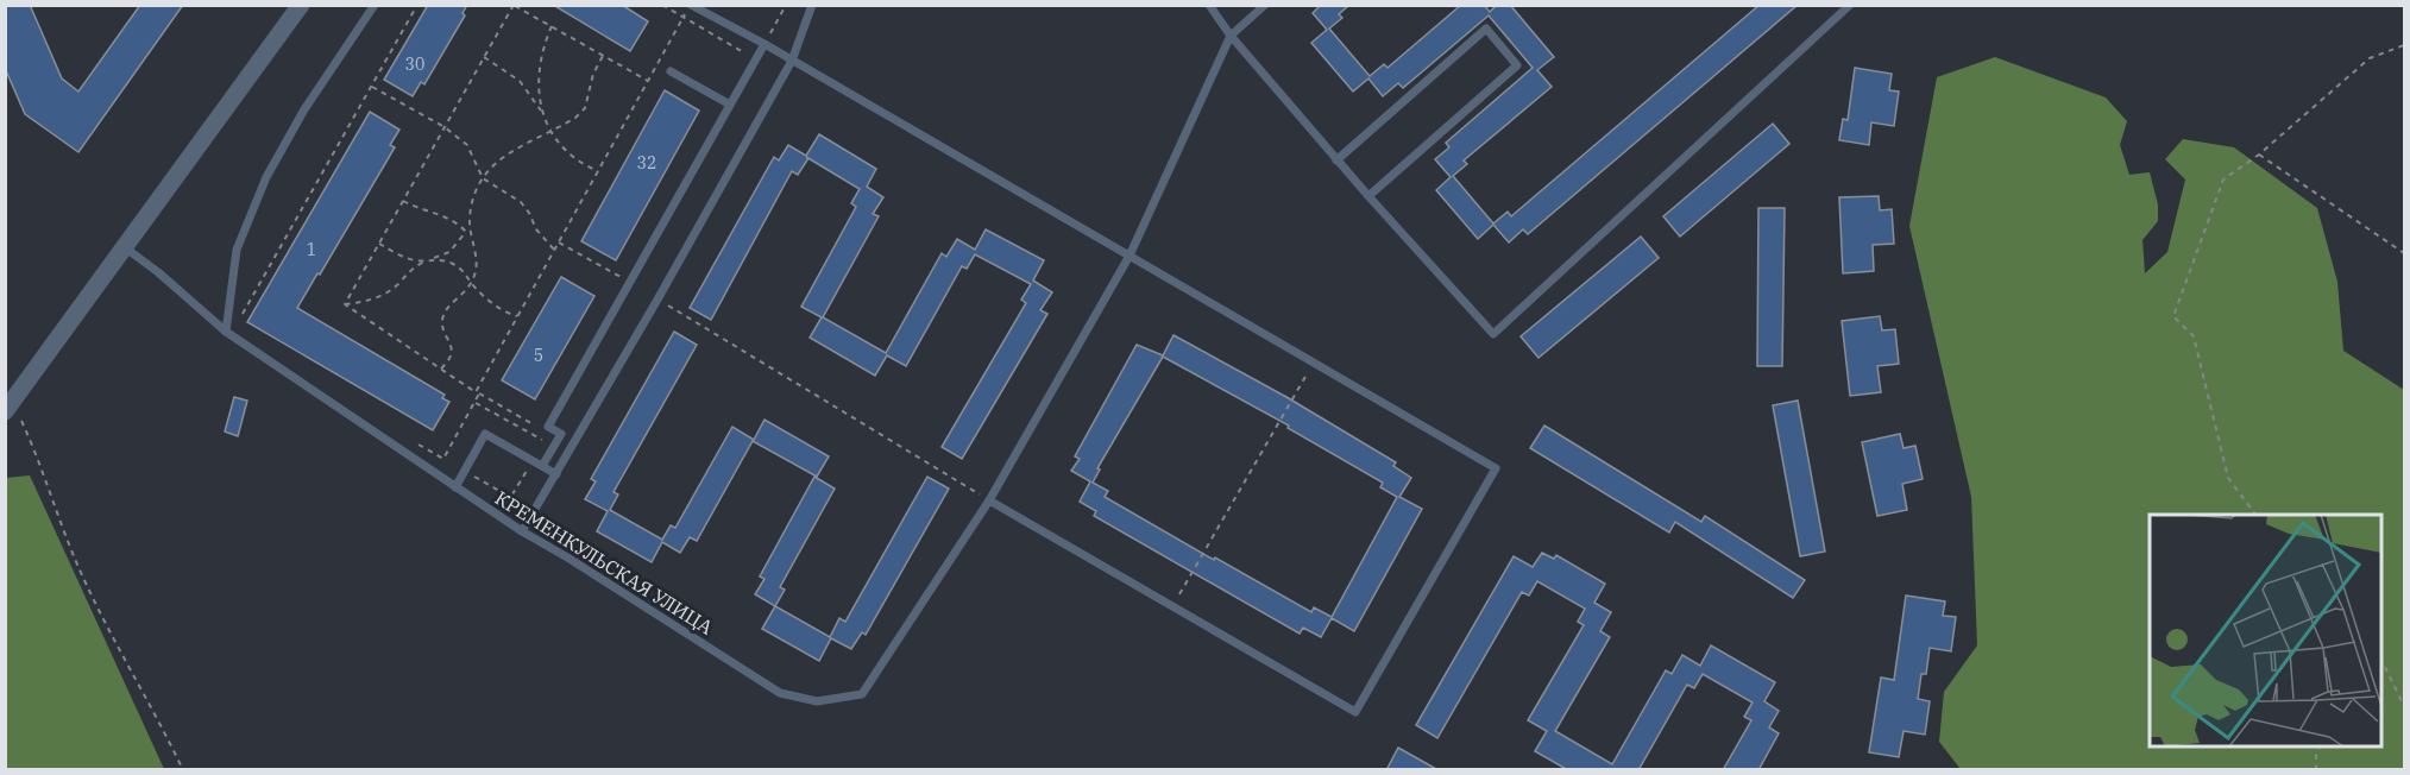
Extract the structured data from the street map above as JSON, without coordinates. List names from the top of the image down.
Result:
{
  "streets": {
    "lane": ["КРЕМЕНКУЛЬСКАЯ УЛИЦА"]
  },
  "house_numbers": [
    "30",
    "32",
    "1",
    "5"
  ]
}
